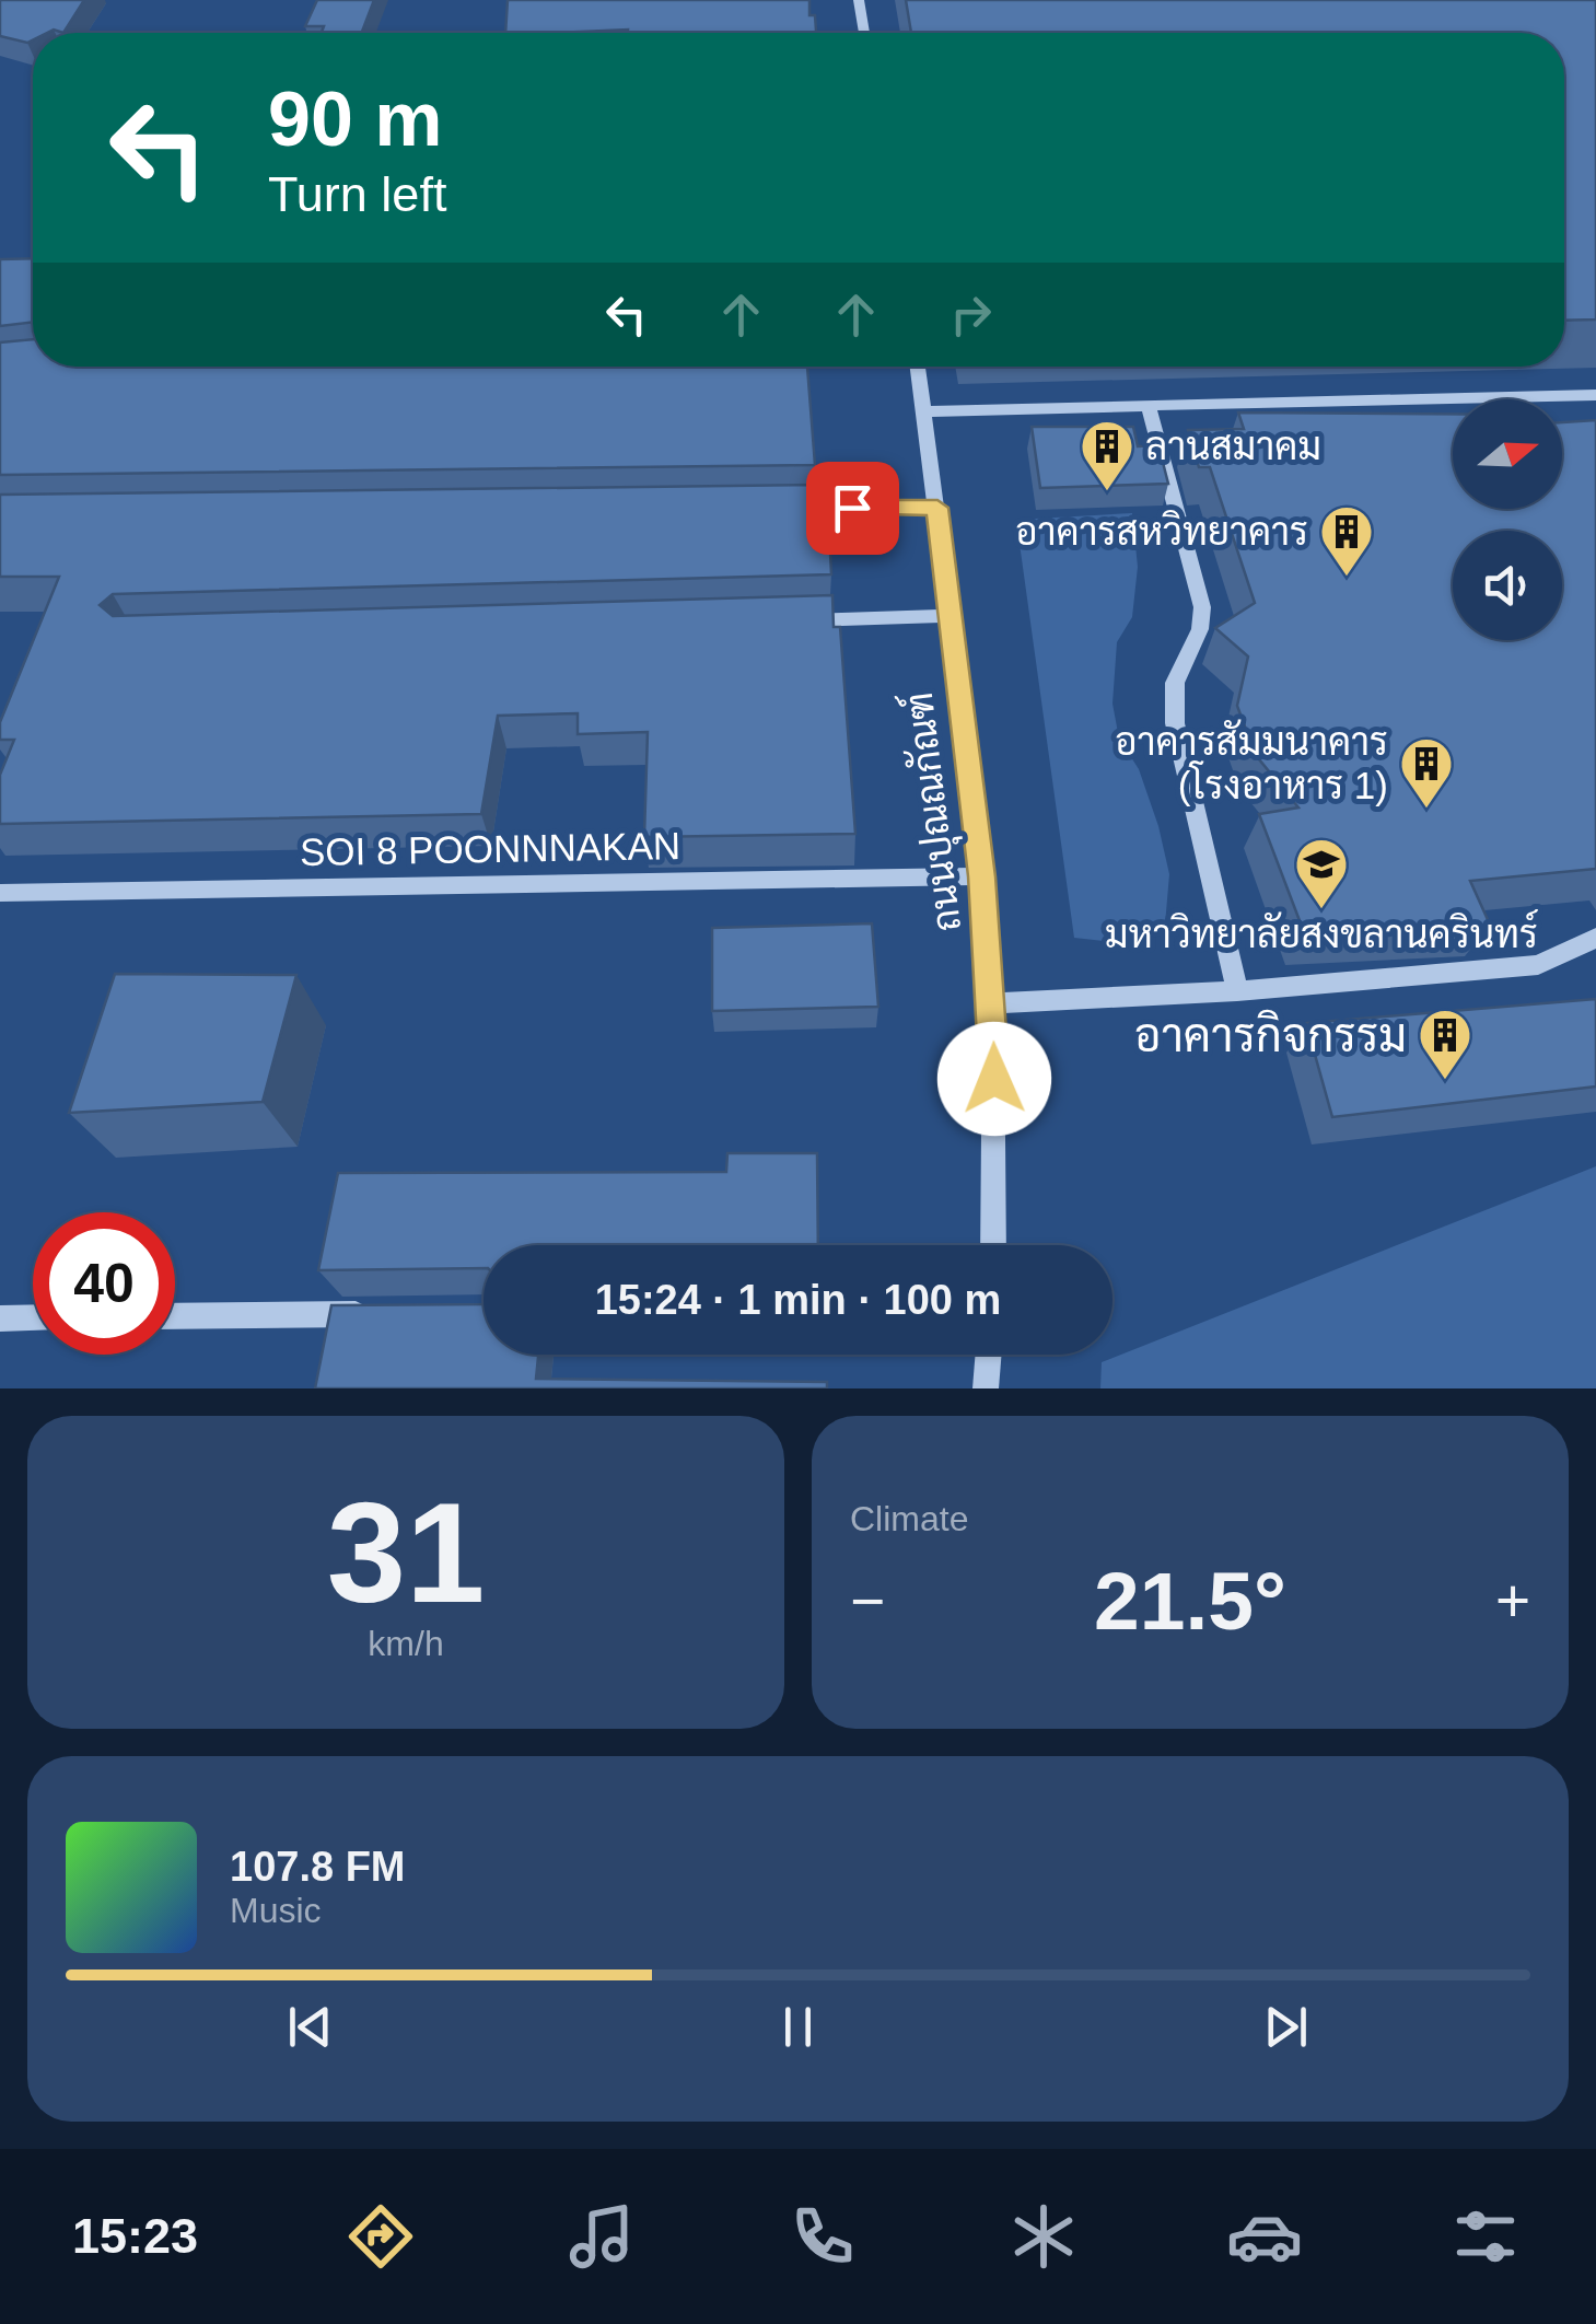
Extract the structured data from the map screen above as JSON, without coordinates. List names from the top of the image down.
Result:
{
  "streets": {
    "street": ["ถนนปุณณกัณฑ์", "SOI 8 POONNNAKAN"]
  },
  "crossings": [
    ["ถนนปุณณกัณฑ์", "SOI 8 POONNNAKAN"]
  ],
  "places": {
    "building": [
      "ลานสมาคม",
      "อาคารสหวิทยาคาร",
      "อาคารสัมมนาคาร (โรงอาหาร 1)",
      "อาคารกิจกรรม"
    ],
    "school or university": ["มหาวิทยาลัยสงขลานครินทร์"]
  },
  "north": "right",
  "page": {
    "turn": ["90 m", "Turn left"],
    "limit": "40",
    "trip": "15:24 · 1 min · 100 m",
    "tile": [
      ["31", "km/h"],
      "Climate"
    ],
    "heat": ["−", "21.5°", "+"],
    "song": ["107.8 FM", "Music"],
    "tabs": "15:23"
  }
}
